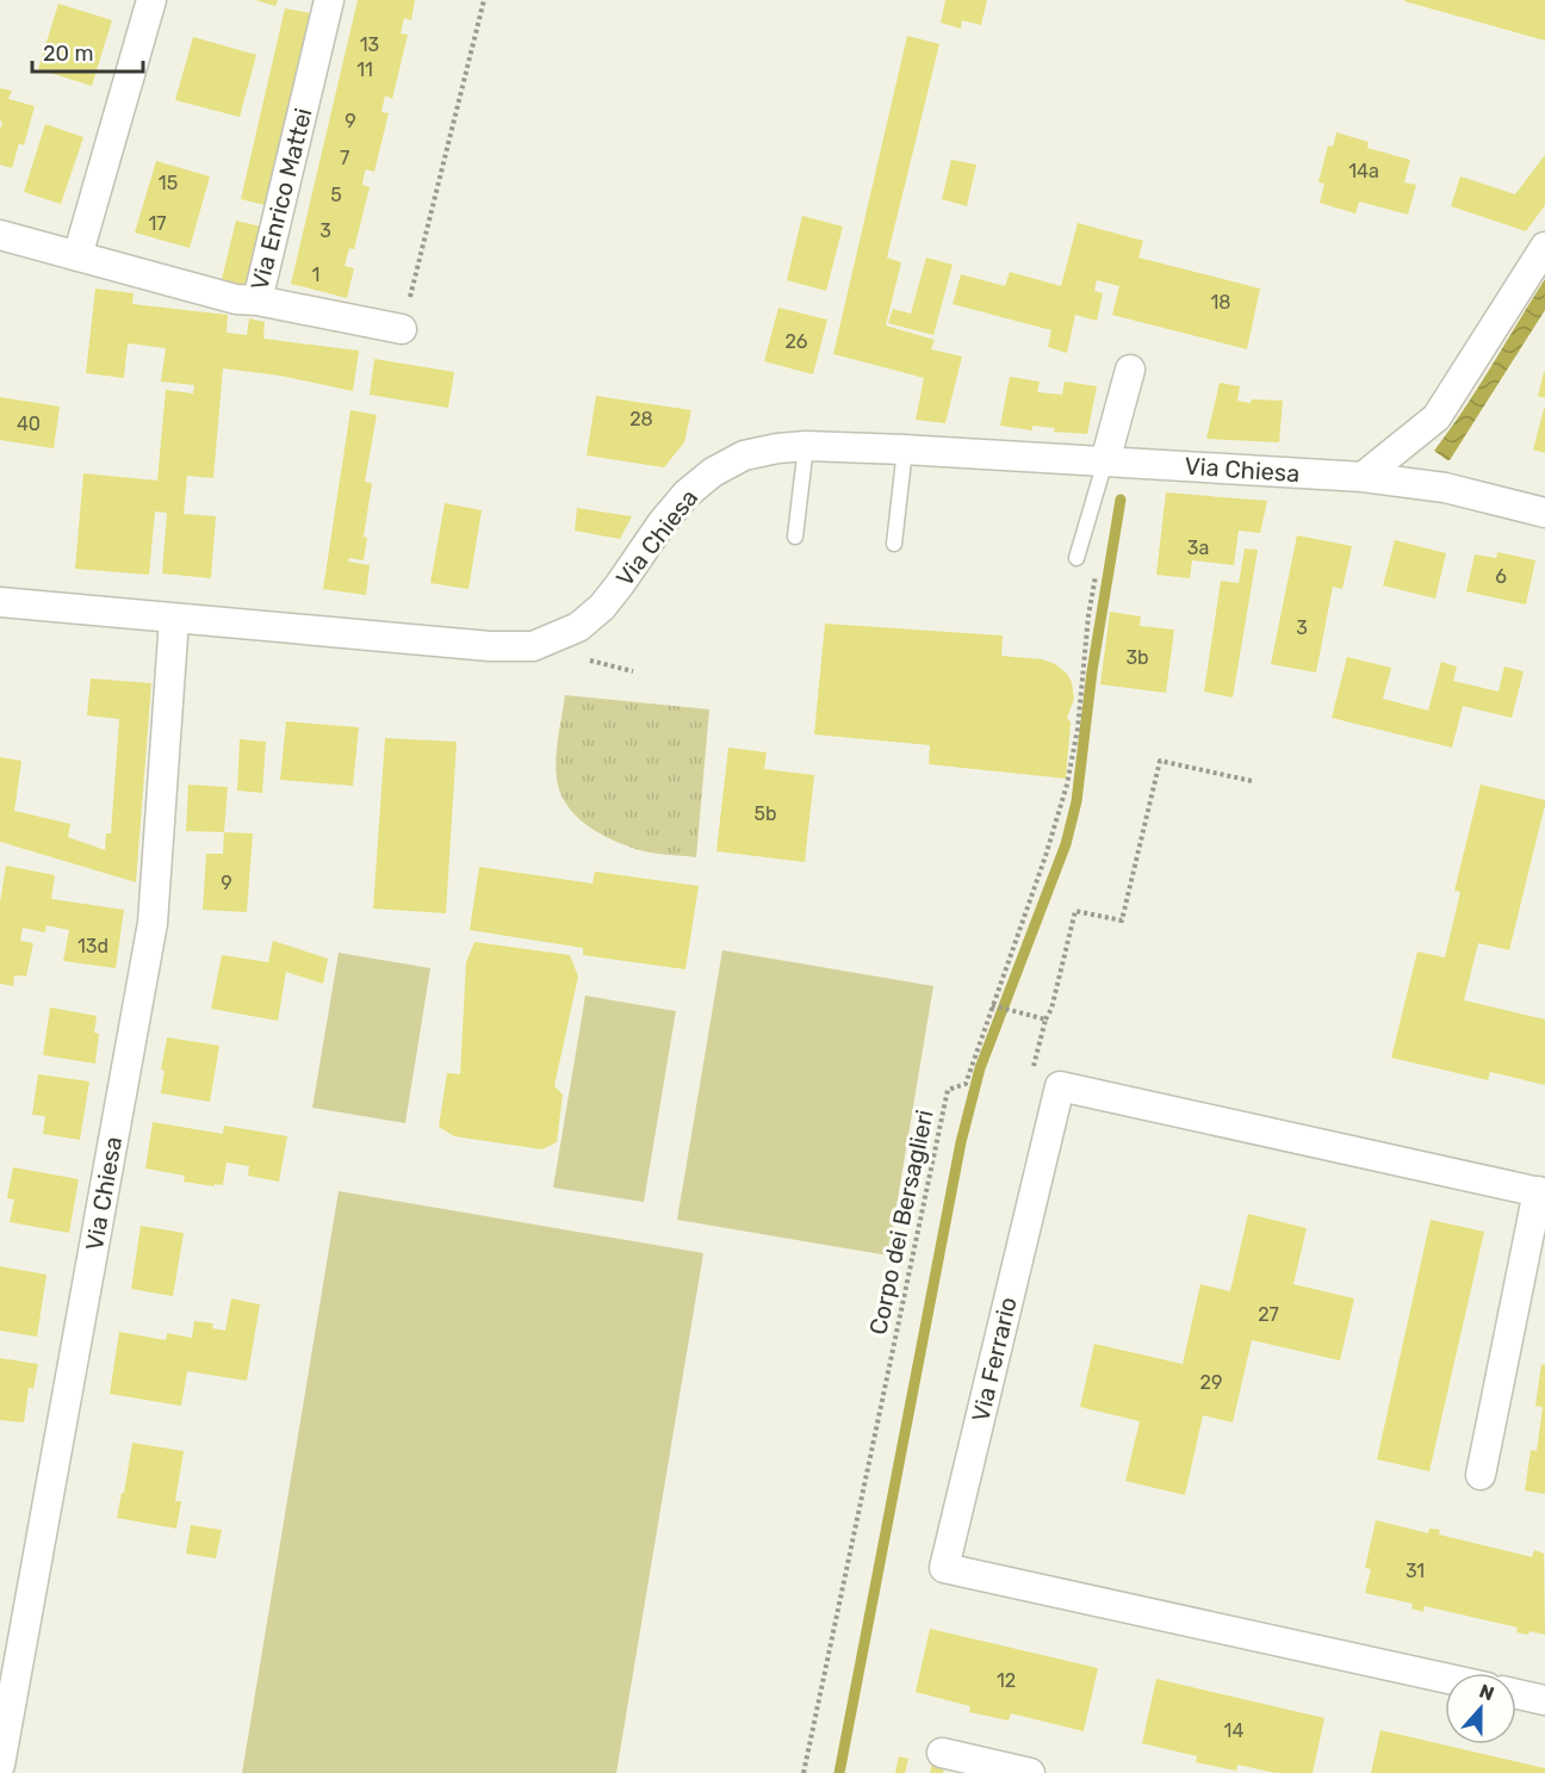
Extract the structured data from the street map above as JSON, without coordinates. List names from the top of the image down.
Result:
{
  "streets": {
    "street": ["Via Enrico Mattei", "Via Chiesa", "Via Ferrario"],
    "path": ["Corpo dei Bersaglieri"]
  },
  "house_numbers": [
    "13",
    "11",
    "9",
    "7",
    "14a",
    "15",
    "5",
    "17",
    "3",
    "1",
    "18",
    "26",
    "28",
    "40",
    "3a",
    "6",
    "3",
    "3b",
    "5b",
    "9",
    "13d",
    "27",
    "29",
    "31",
    "12",
    "14"
  ],
  "scale_bar": "20 m",
  "north": "top"
}
